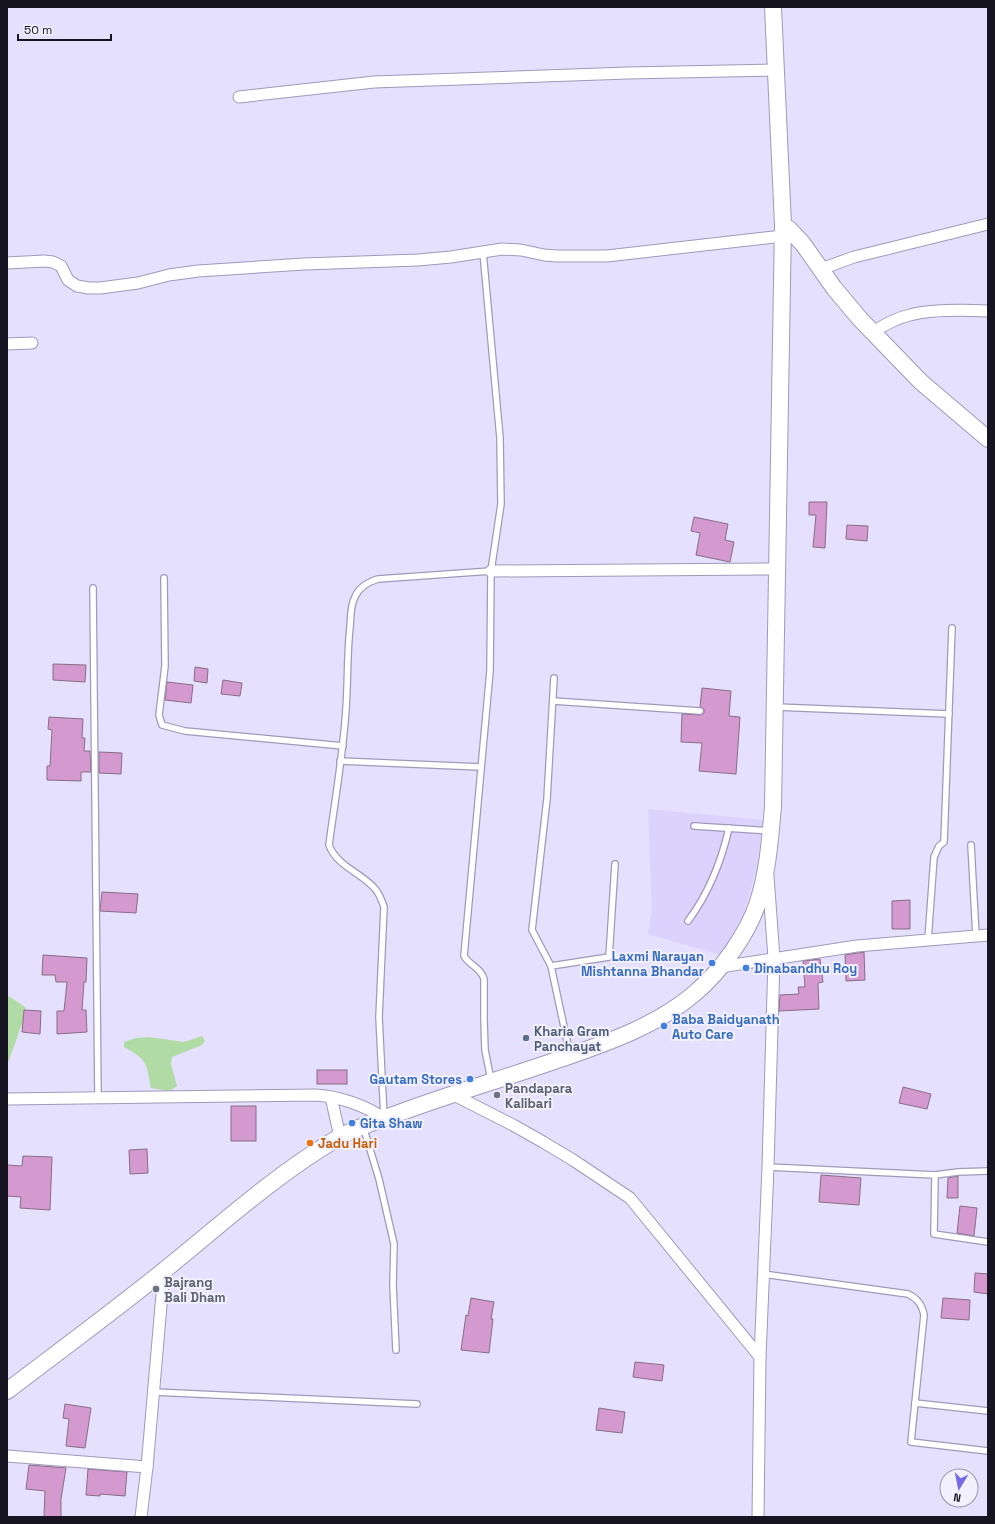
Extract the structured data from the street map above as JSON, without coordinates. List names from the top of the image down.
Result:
{
  "places": [
    "Laxmi Narayan Mishtanna Bhandar",
    "Dinabandhu Roy",
    "Baba Baidyanath Auto Care",
    "Kharia Gram Panchayat",
    "Gautam Stores",
    "Pandapara Kalibari",
    "Gita Shaw",
    "Jadu Hari",
    "Bajrang Bali Dham"
  ],
  "scale_bar": "50 m",
  "north": "bottom"
}
